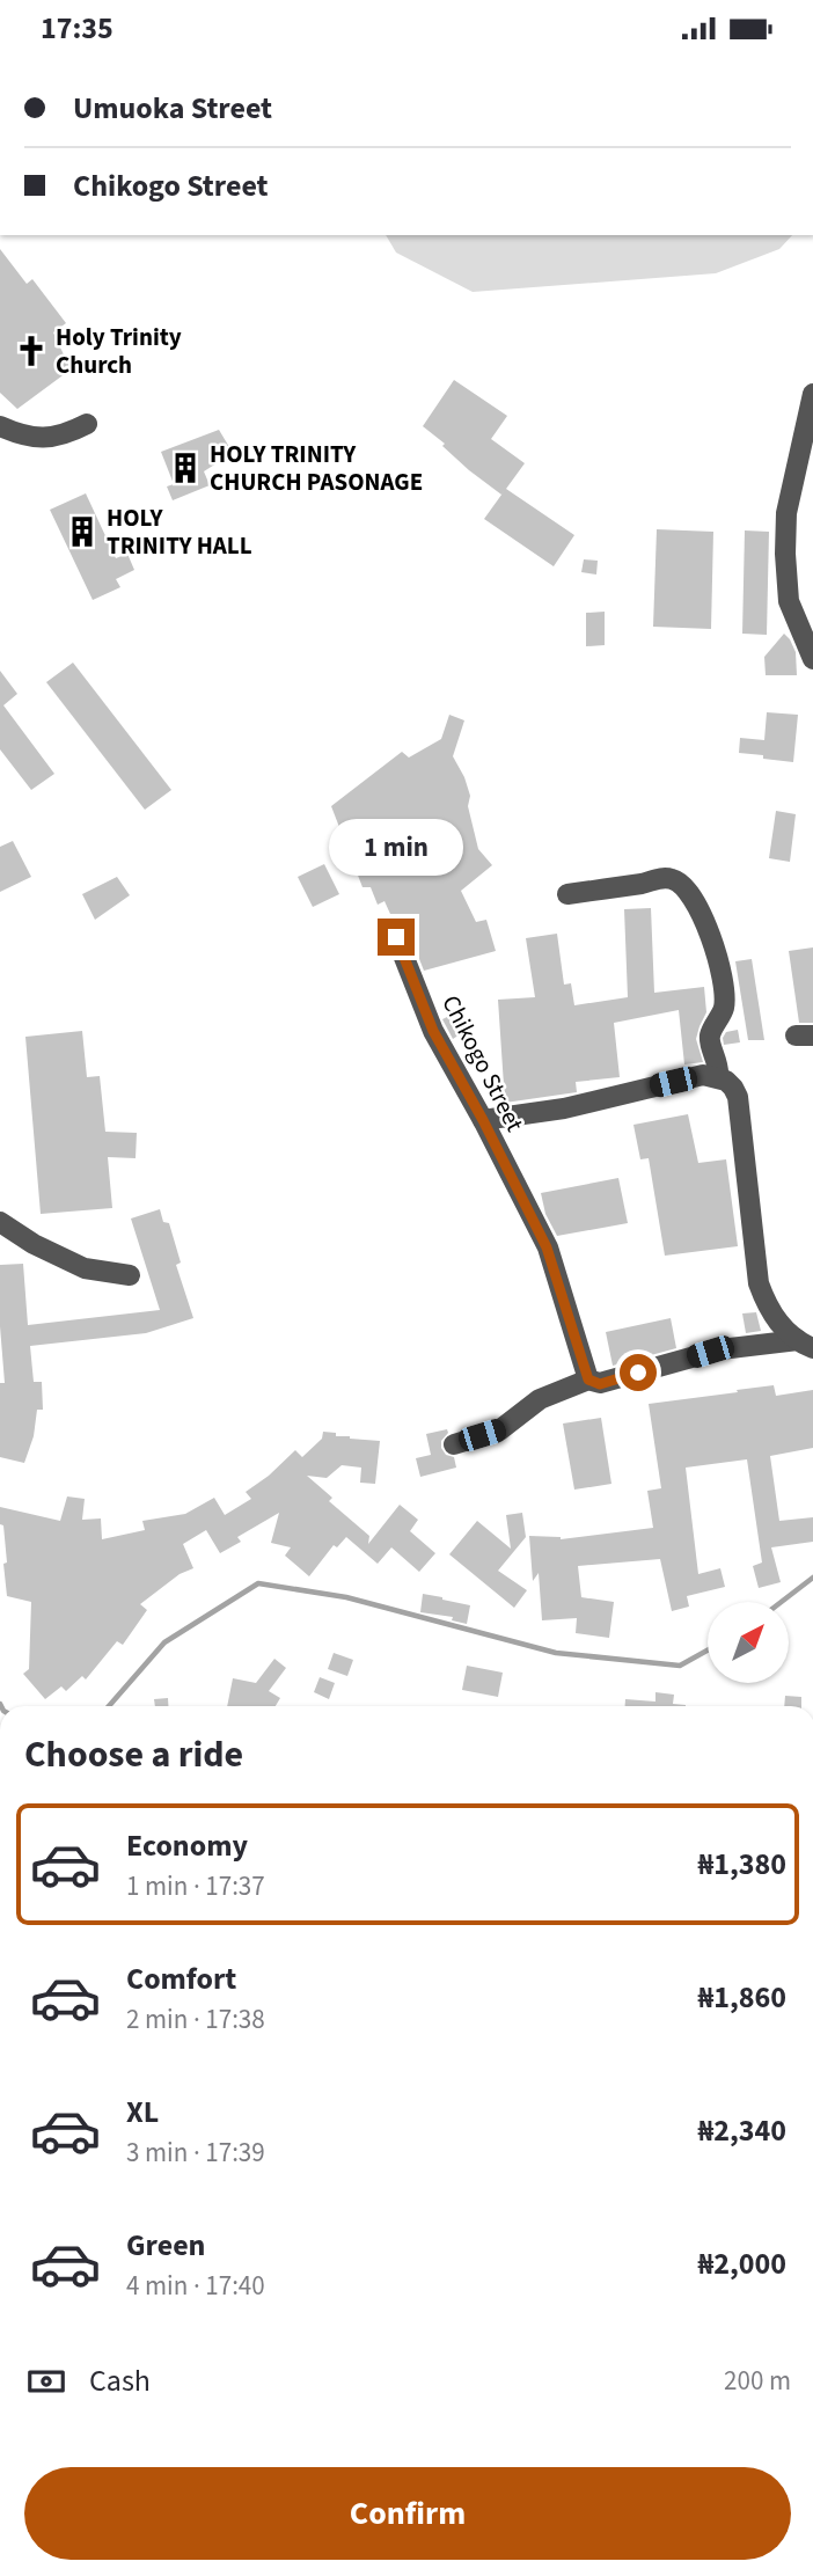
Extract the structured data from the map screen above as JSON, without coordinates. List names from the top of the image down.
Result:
{
  "streets": {
    "street": ["Chikogo Street"]
  },
  "places": {
    "church": ["Holy Trinity Church"],
    "building": ["HOLY TRINITY CHURCH PASONAGE", "HOLY TRINITY HALL"]
  },
  "north": "top right",
  "page": {
    "status": "17:35",
    "banner": ["Umuoka Street", "Chikogo Street"],
    "bubble": "1 min",
    "heading": "Choose a ride",
    "list": [
      {
        "name": "Economy",
        "note": "1 min · 17:37",
        "value": "₦1,380"
      },
      {
        "name": "Comfort",
        "note": "2 min · 17:38",
        "value": "₦1,860"
      },
      {
        "name": "XL",
        "note": "3 min · 17:39",
        "value": "₦2,340"
      },
      {
        "name": "Green",
        "note": "4 min · 17:40",
        "value": "₦2,000"
      }
    ],
    "pay": ["Cash", "200 m"],
    "buttons": "Confirm"
  }
}
